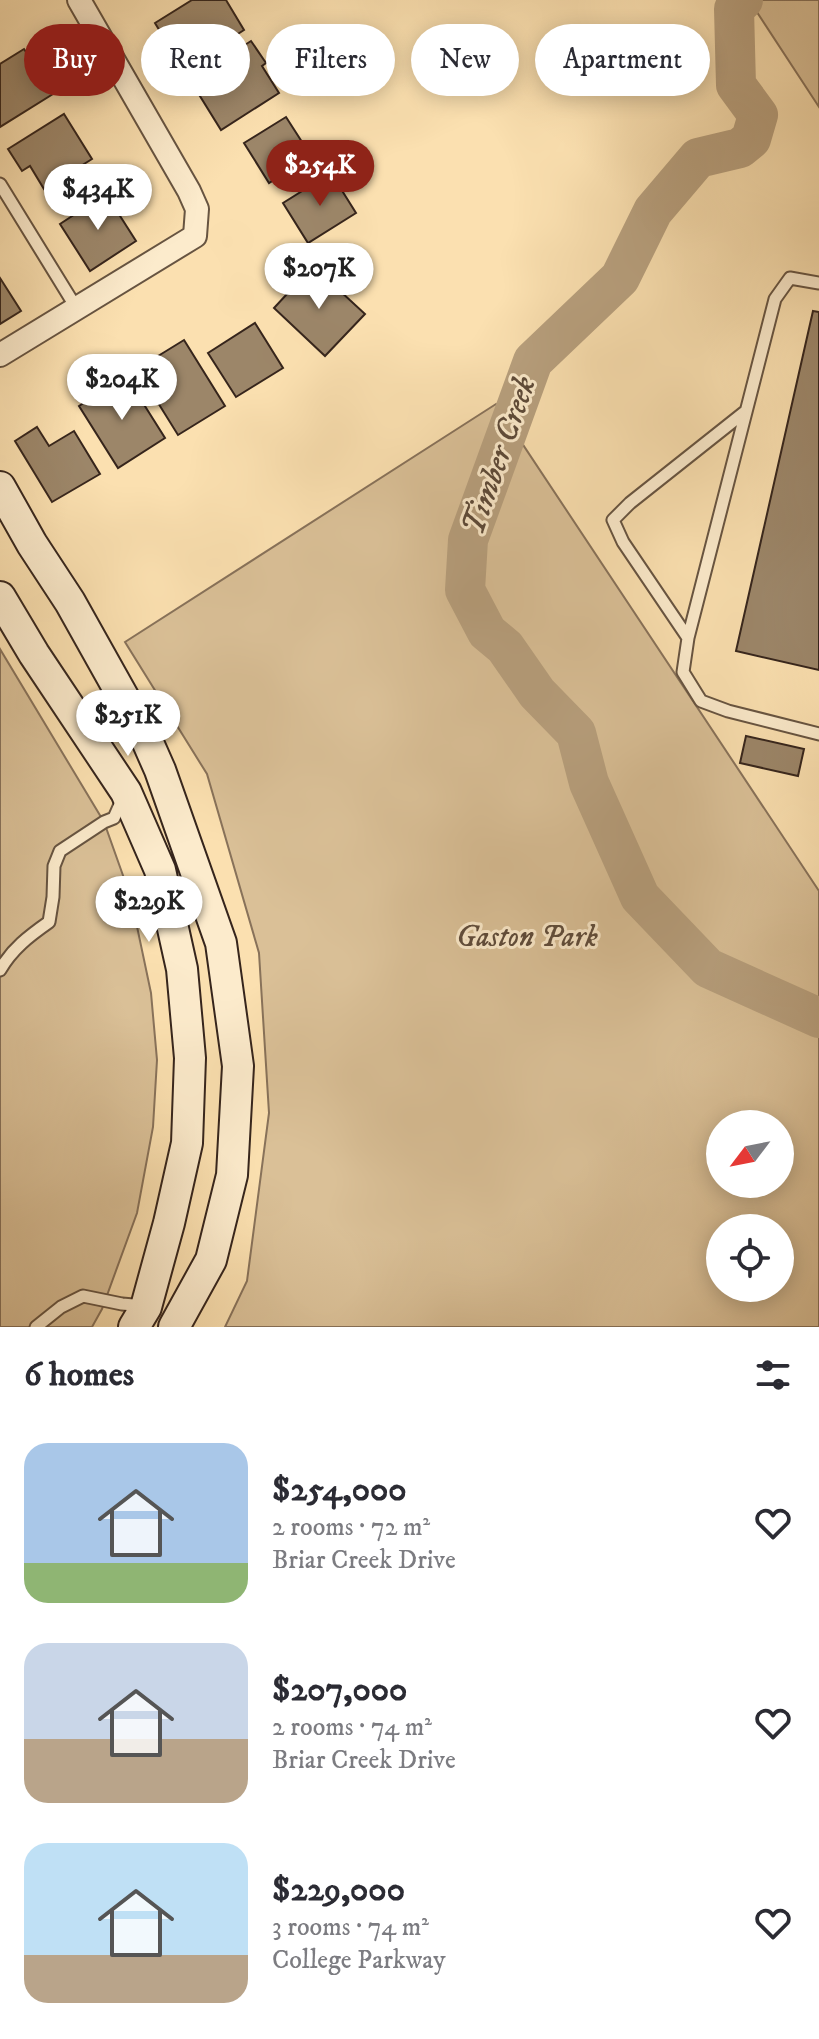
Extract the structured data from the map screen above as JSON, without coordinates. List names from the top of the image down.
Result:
{
  "water": ["Timber Creek"],
  "parks": ["Gaston Park"],
  "north": "bottom left",
  "page": {
    "chip": [
      "Buy",
      "Rent",
      "Filters",
      "New",
      "Apartment"
    ],
    "price": [
      "$254K",
      "$434K",
      "$207K",
      "$204K",
      "$251K",
      "$229K"
    ],
    "heading": "6 homes",
    "list": [
      {
        "name": "$254,000",
        "note": "2 rooms · 72 m² · Briar Creek Drive"
      },
      {
        "name": "$207,000",
        "note": "2 rooms · 74 m² · Briar Creek Drive"
      },
      {
        "name": "$229,000",
        "note": "3 rooms · 74 m² · College Parkway"
      }
    ]
  }
}
